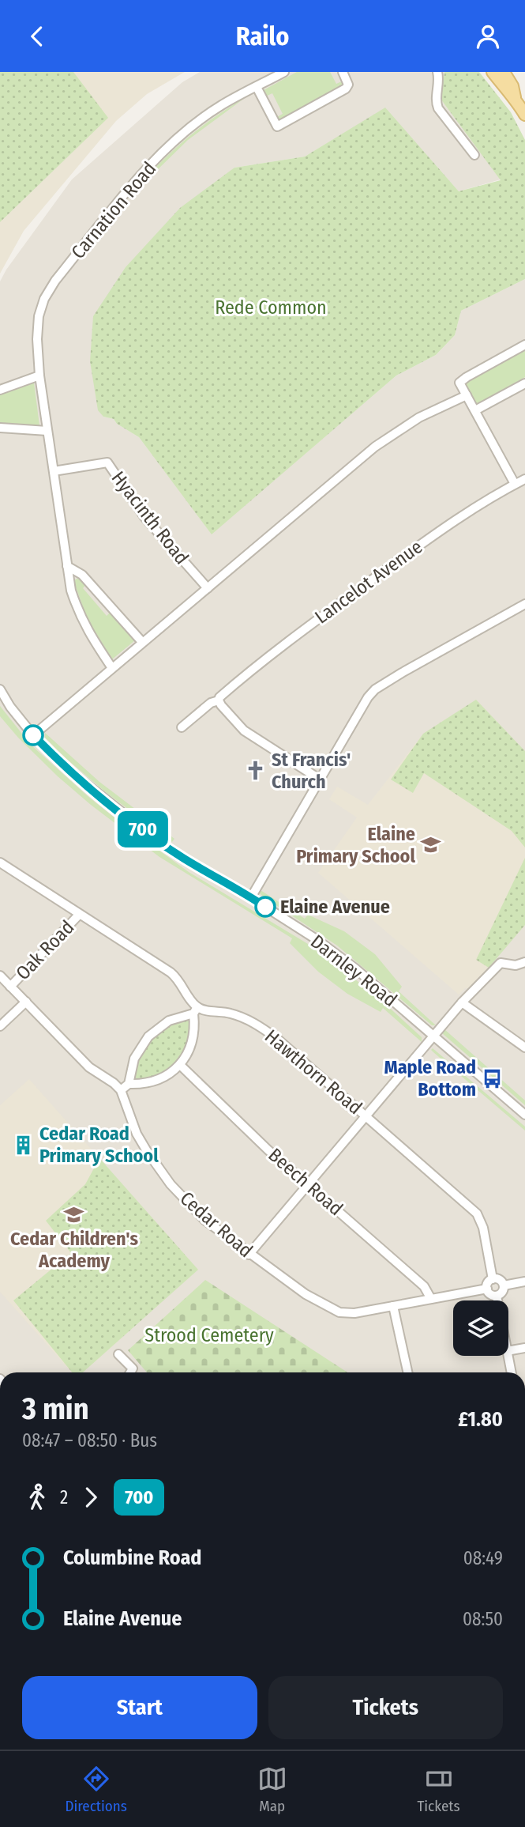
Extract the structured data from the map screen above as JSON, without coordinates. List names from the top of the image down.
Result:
{
  "streets": {
    "street": [
      "Carnation Road",
      "Hyacinth Road",
      "Lancelot Avenue",
      "Oak Road",
      "Darnley Road",
      "Hawthorn Road",
      "Beech Road",
      "Cedar Road"
    ]
  },
  "crossings": [
    ["Carnation Road", "Hyacinth Road"],
    ["Hawthorn Road", "Cedar Road"],
    ["Beech Road", "Cedar Road"]
  ],
  "parks": ["Rede Common", "Strood Cemetery"],
  "places": {
    "church": ["St Francis' Church"],
    "school or university": ["Elaine Primary School", "Cedar Children's Academy"],
    "other": ["Elaine Avenue"],
    "bus stop": ["Maple Road Bottom"],
    "building": ["Cedar Road Primary School"]
  },
  "lines": ["bus line 700"],
  "page": {
    "header": "Railo",
    "on_map": "700",
    "heading": ["3 min", "08:47 – 08:50 · Bus", "£1.80"],
    "legs": ["2", "700"],
    "list": [
      {
        "name": "Columbine Road",
        "value": "08:49"
      },
      {
        "name": "Elaine Avenue",
        "value": "08:50"
      }
    ],
    "buttons": ["Start", "Tickets"],
    "tabs": ["Directions", "Map", "Tickets"]
  }
}
